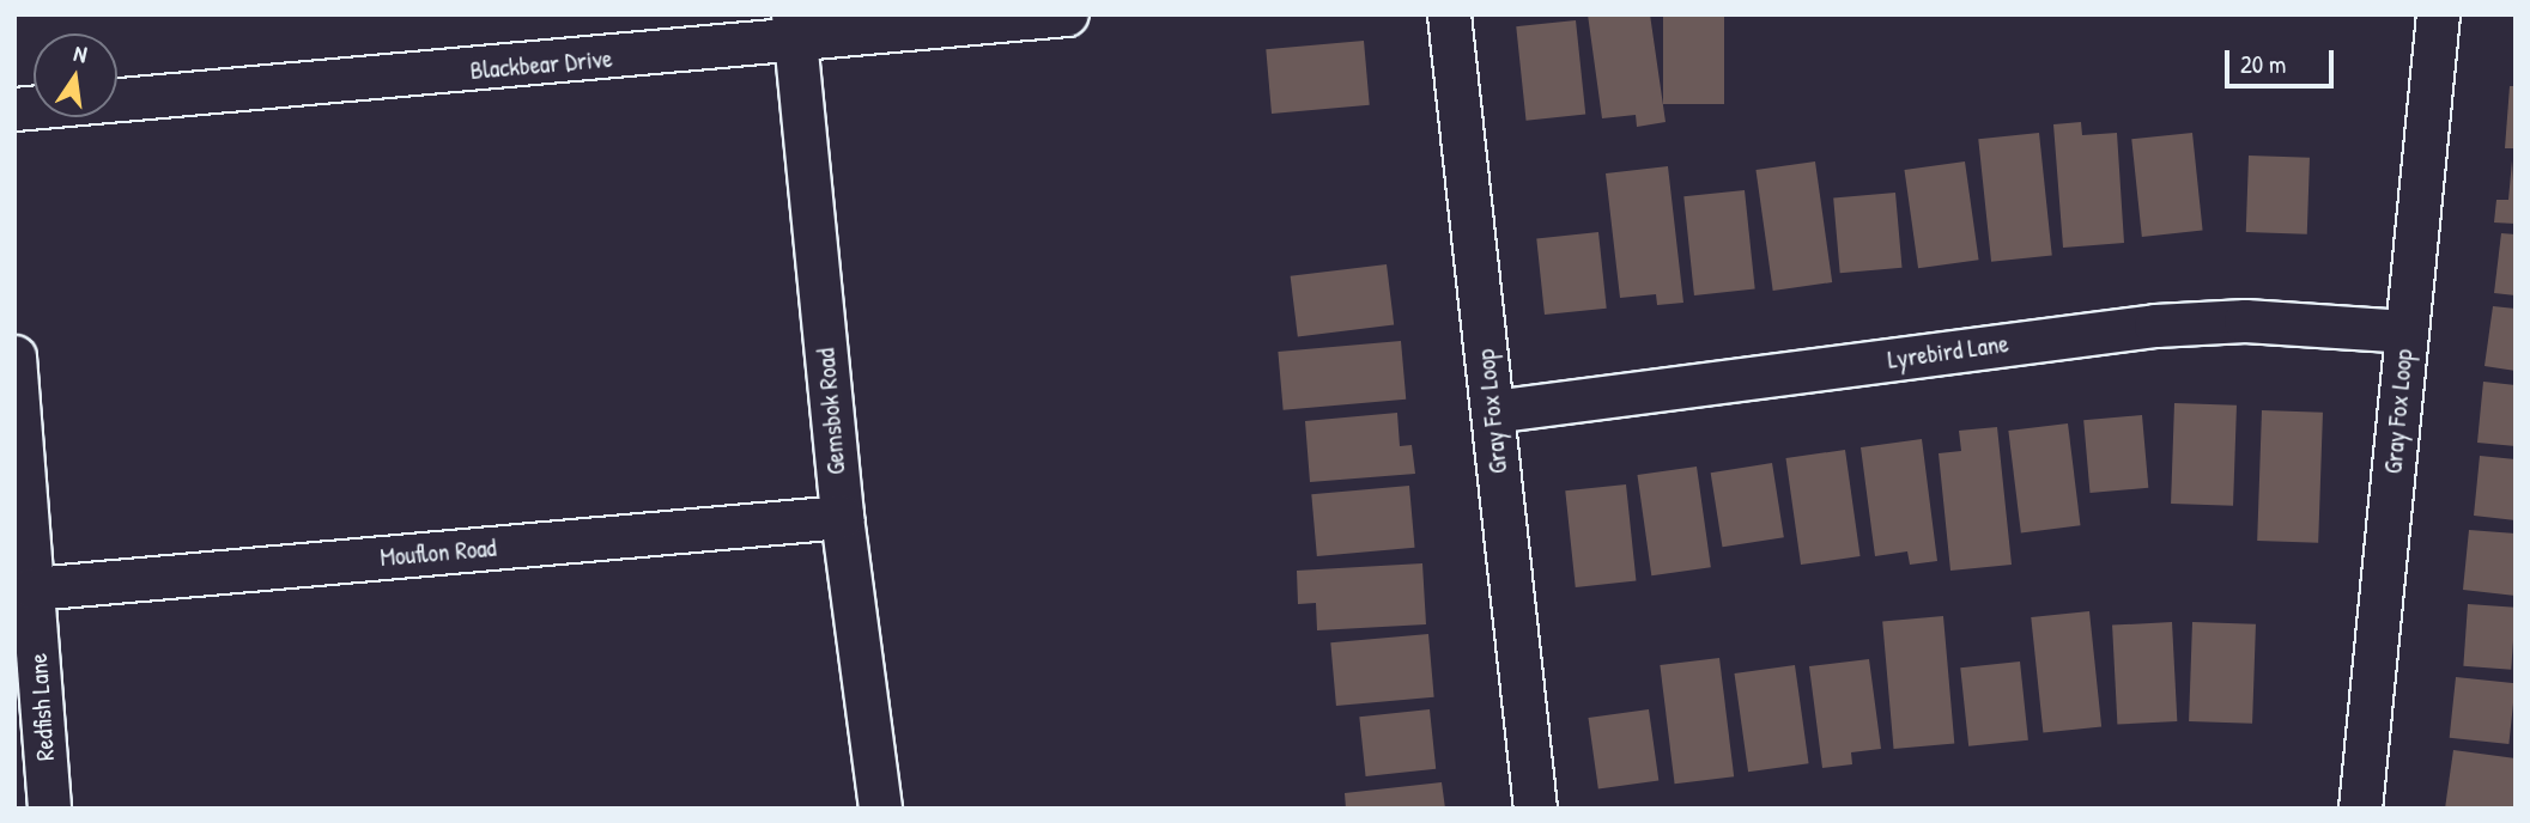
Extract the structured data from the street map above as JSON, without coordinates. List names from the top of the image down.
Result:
{
  "streets": {
    "street": [
      "Blackbear Drive",
      "Lyrebird Lane",
      "Gemsbok Road",
      "Gray Fox Loop",
      "Mouflon Road",
      "Redfish Lane"
    ]
  },
  "crossings": [
    ["Blackbear Drive", "Gemsbok Road"],
    ["Lyrebird Lane", "Gray Fox Loop"],
    ["Gemsbok Road", "Mouflon Road"],
    ["Mouflon Road", "Redfish Lane"]
  ],
  "scale_bar": "20 m",
  "north": "top"
}
